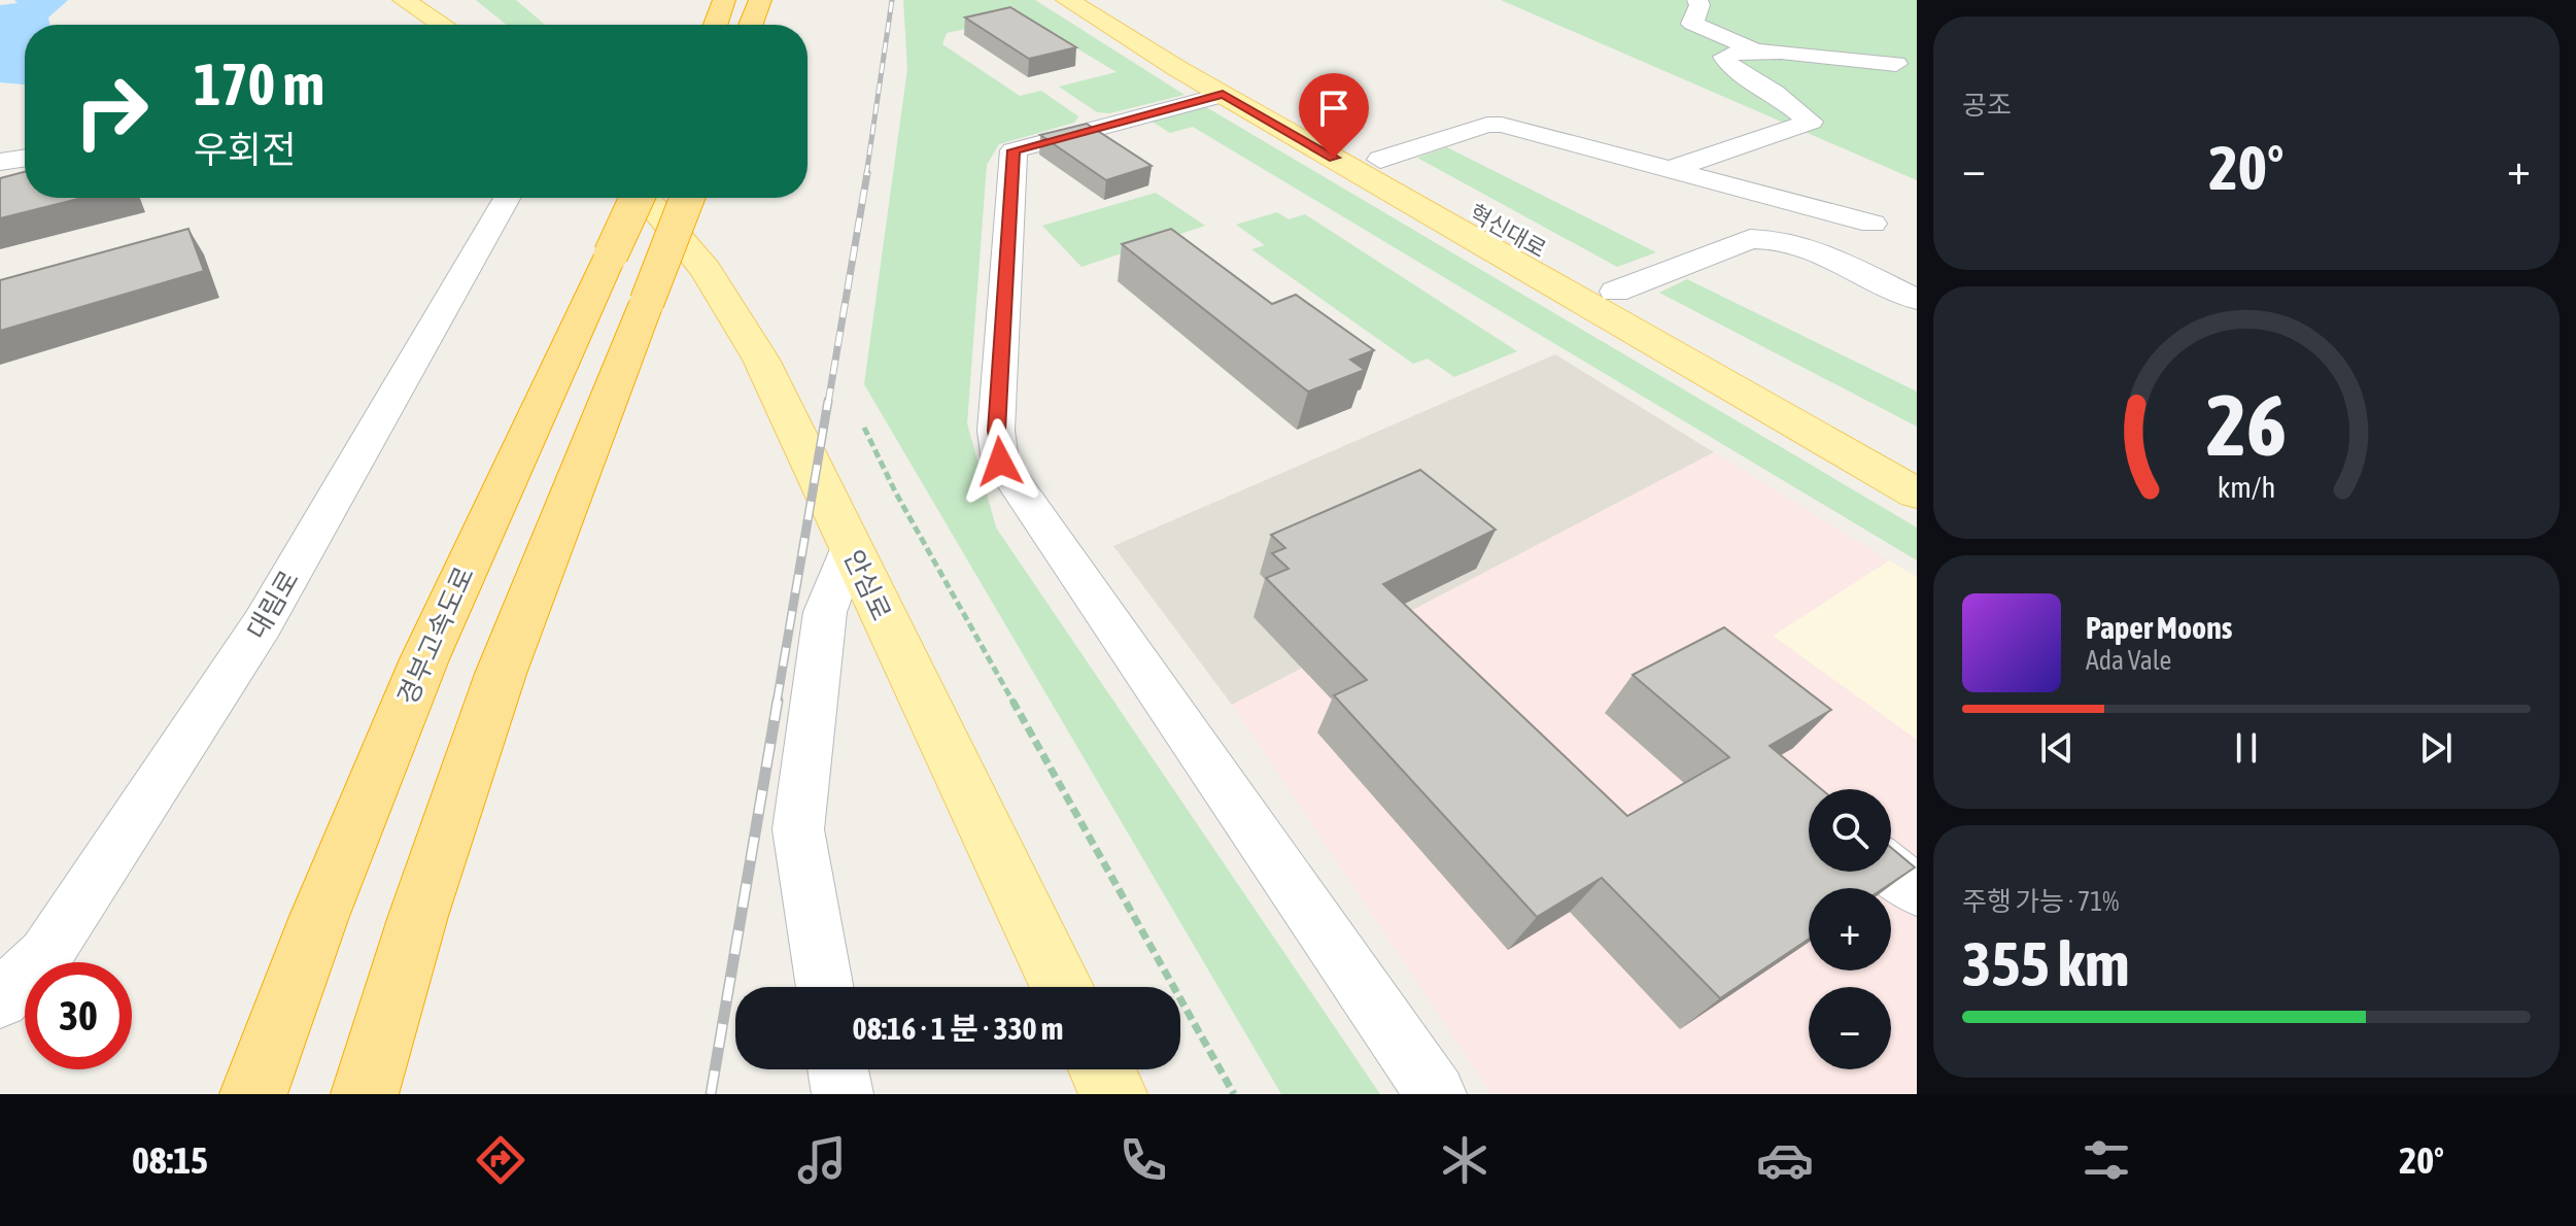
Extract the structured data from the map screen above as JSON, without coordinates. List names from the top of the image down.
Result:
{
  "streets": {
    "highway": ["경부고속도로"],
    "main road": ["혁신대로", "안심로"],
    "street": ["대림로"]
  },
  "page": {
    "tile": [
      "공조",
      ["주행 가능 · 71%", "355 km"]
    ],
    "turn": ["170 m", "우회전"],
    "heat": ["−", "20°", "+"],
    "song": ["Paper Moons", "Ada Vale"],
    "map_buttons": ["+", "−"],
    "limit": "30",
    "trip": "08:16 · 1 분 · 330 m",
    "tabs": ["08:15", "20°"],
    "gauge": ["26", "km/h"]
  }
}
